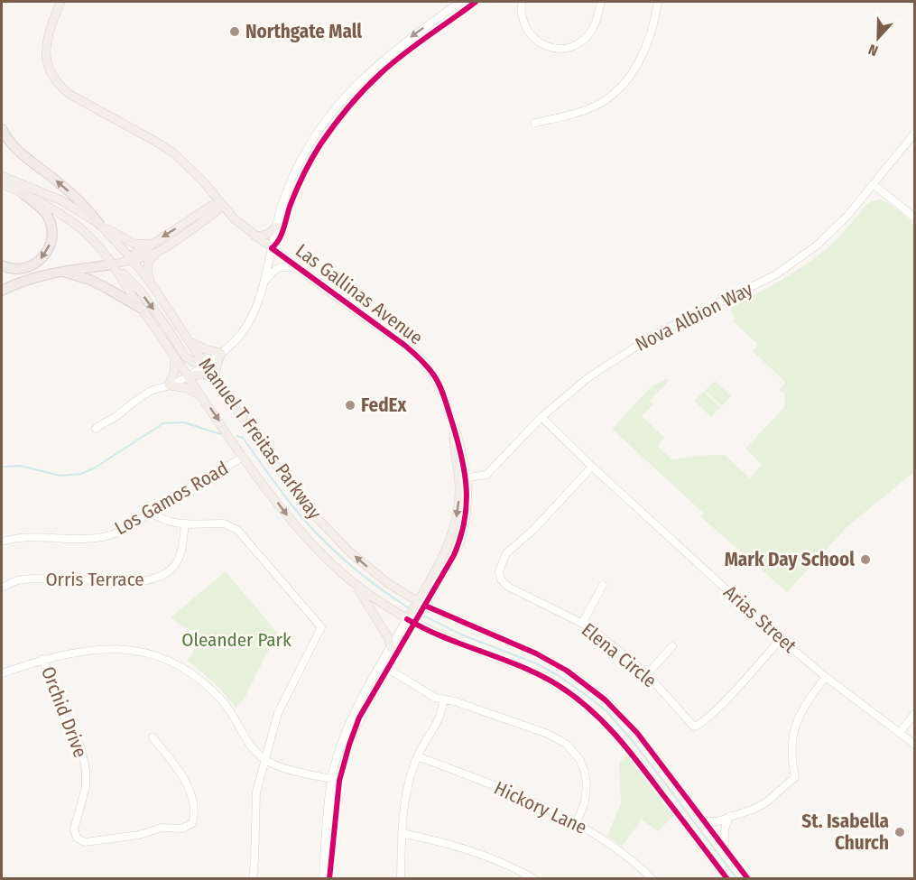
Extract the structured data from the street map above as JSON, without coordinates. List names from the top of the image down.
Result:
{
  "streets": {
    "main road": ["Las Gallinas Avenue", "Manuel T Freitas Parkway"],
    "street": [
      "Nova Albion Way",
      "Los Gamos Road",
      "Orris Terrace",
      "Arias Street",
      "Elena Circle",
      "Orchid Drive",
      "Hickory Lane"
    ]
  },
  "crossings": [
    ["Las Gallinas Avenue", "Nova Albion Way"],
    ["Las Gallinas Avenue", "Manuel T Freitas Parkway"],
    ["Nova Albion Way", "Arias Street"],
    ["Manuel T Freitas Parkway", "Los Gamos Road"],
    ["Arias Street", "Elena Circle"]
  ],
  "parks": ["Oleander Park"],
  "places": [
    "Northgate Mall",
    "FedEx",
    "Mark Day School",
    "St. Isabella Church"
  ],
  "north": "bottom"
}
